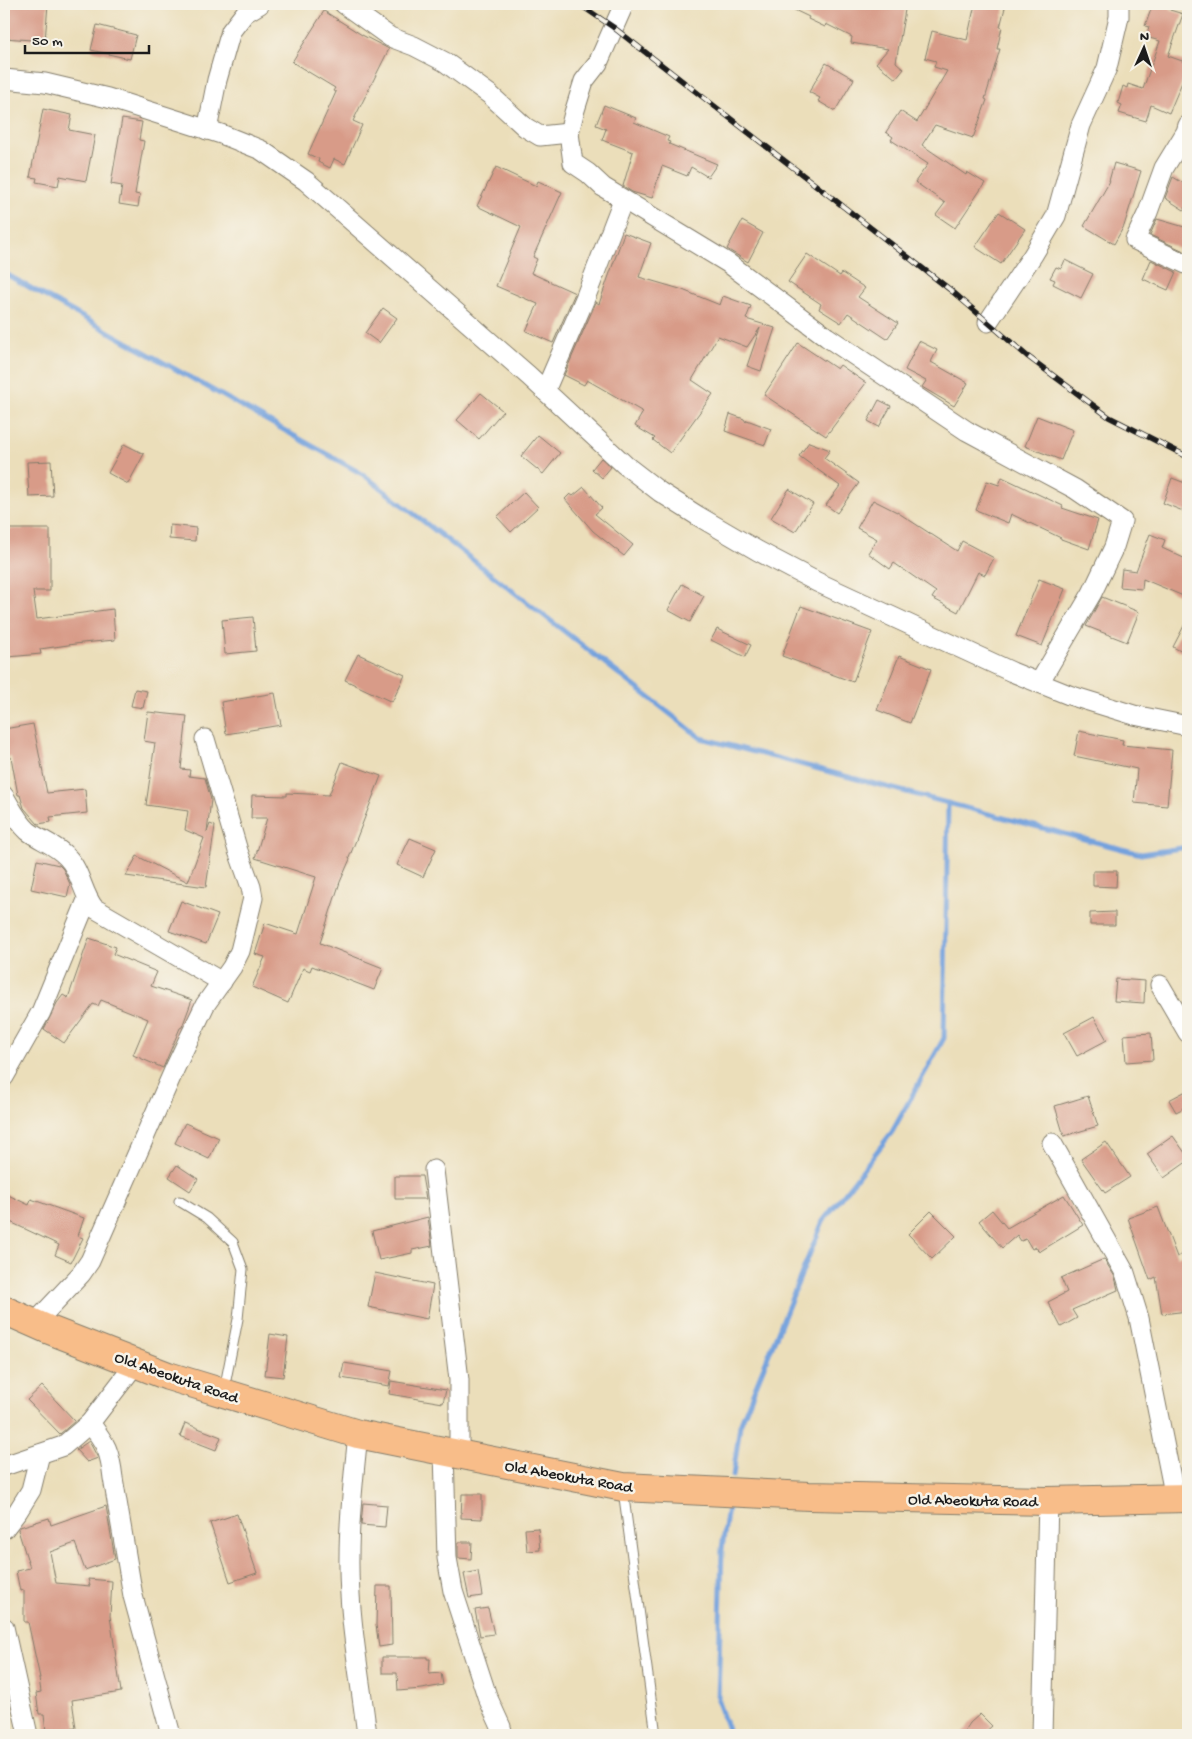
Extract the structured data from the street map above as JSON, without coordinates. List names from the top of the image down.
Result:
{
  "streets": {
    "highway": ["Old Abeokuta Road"]
  },
  "scale_bar": "50 m",
  "north": "top"
}
